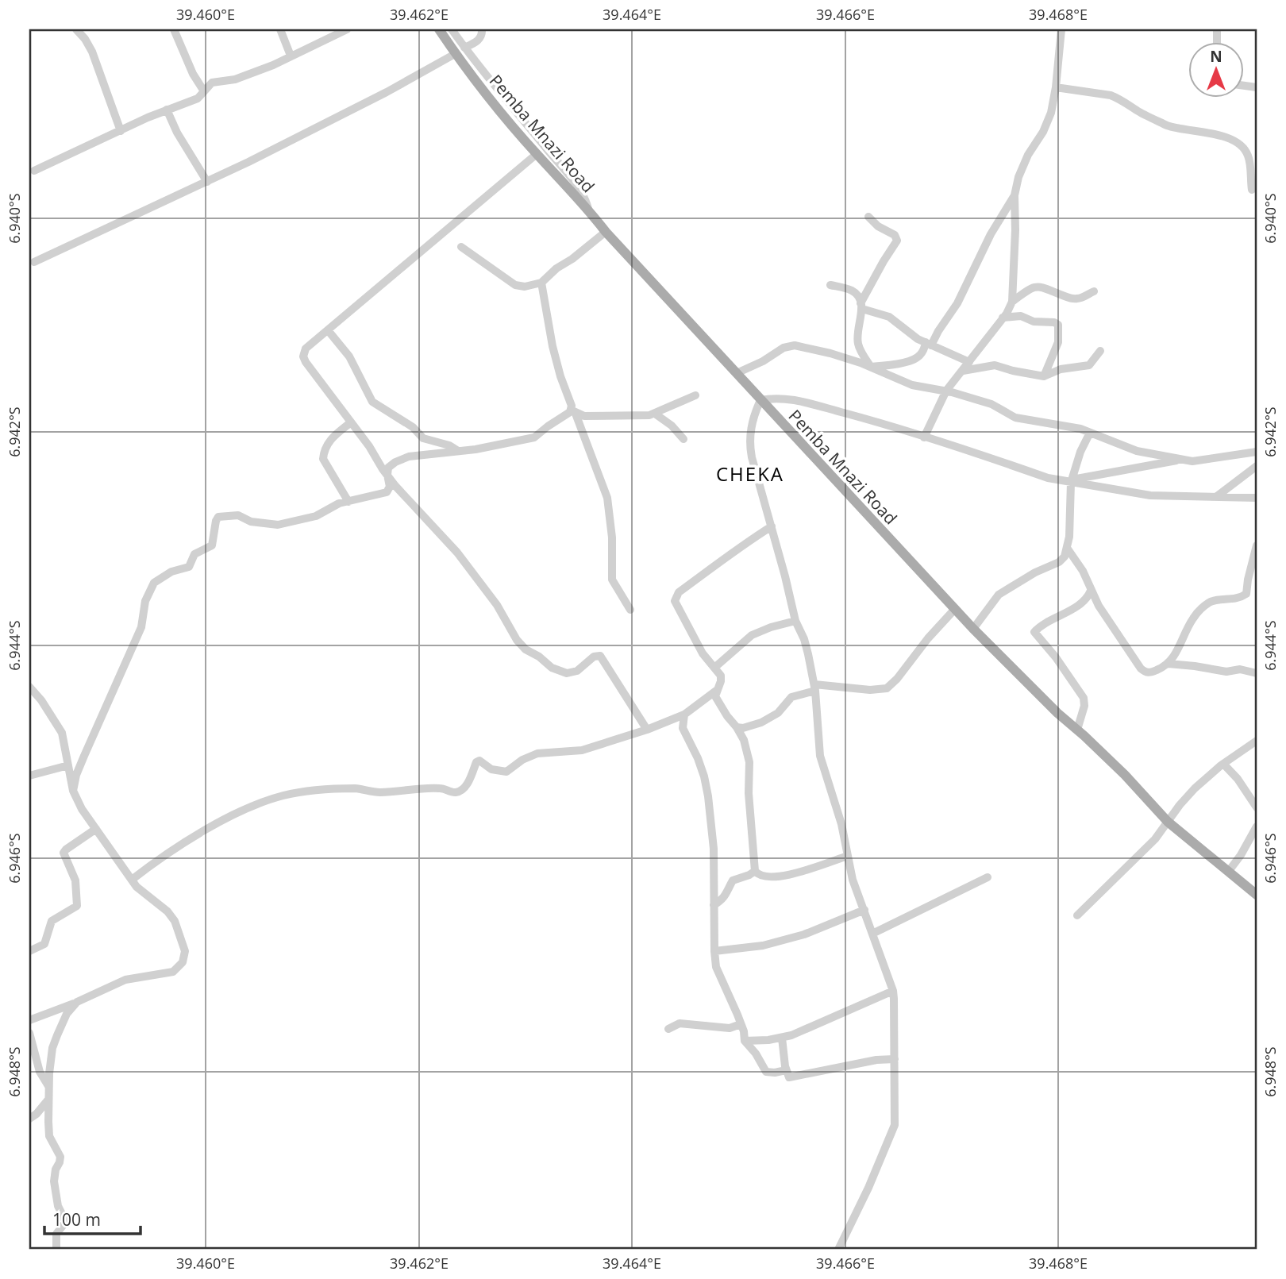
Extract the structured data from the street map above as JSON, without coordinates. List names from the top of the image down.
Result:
{
  "streets": {
    "main road": ["Pemba Mnazi Road"]
  },
  "districts": ["CHEKA"],
  "scale_bar": "100 m",
  "north": "top",
  "coordinates": [
    "39.460°E",
    "39.462°E",
    "39.464°E",
    "39.466°E",
    "39.468°E",
    "6.940°S",
    "6.942°S",
    "6.944°S",
    "6.946°S",
    "6.948°S"
  ]
}
